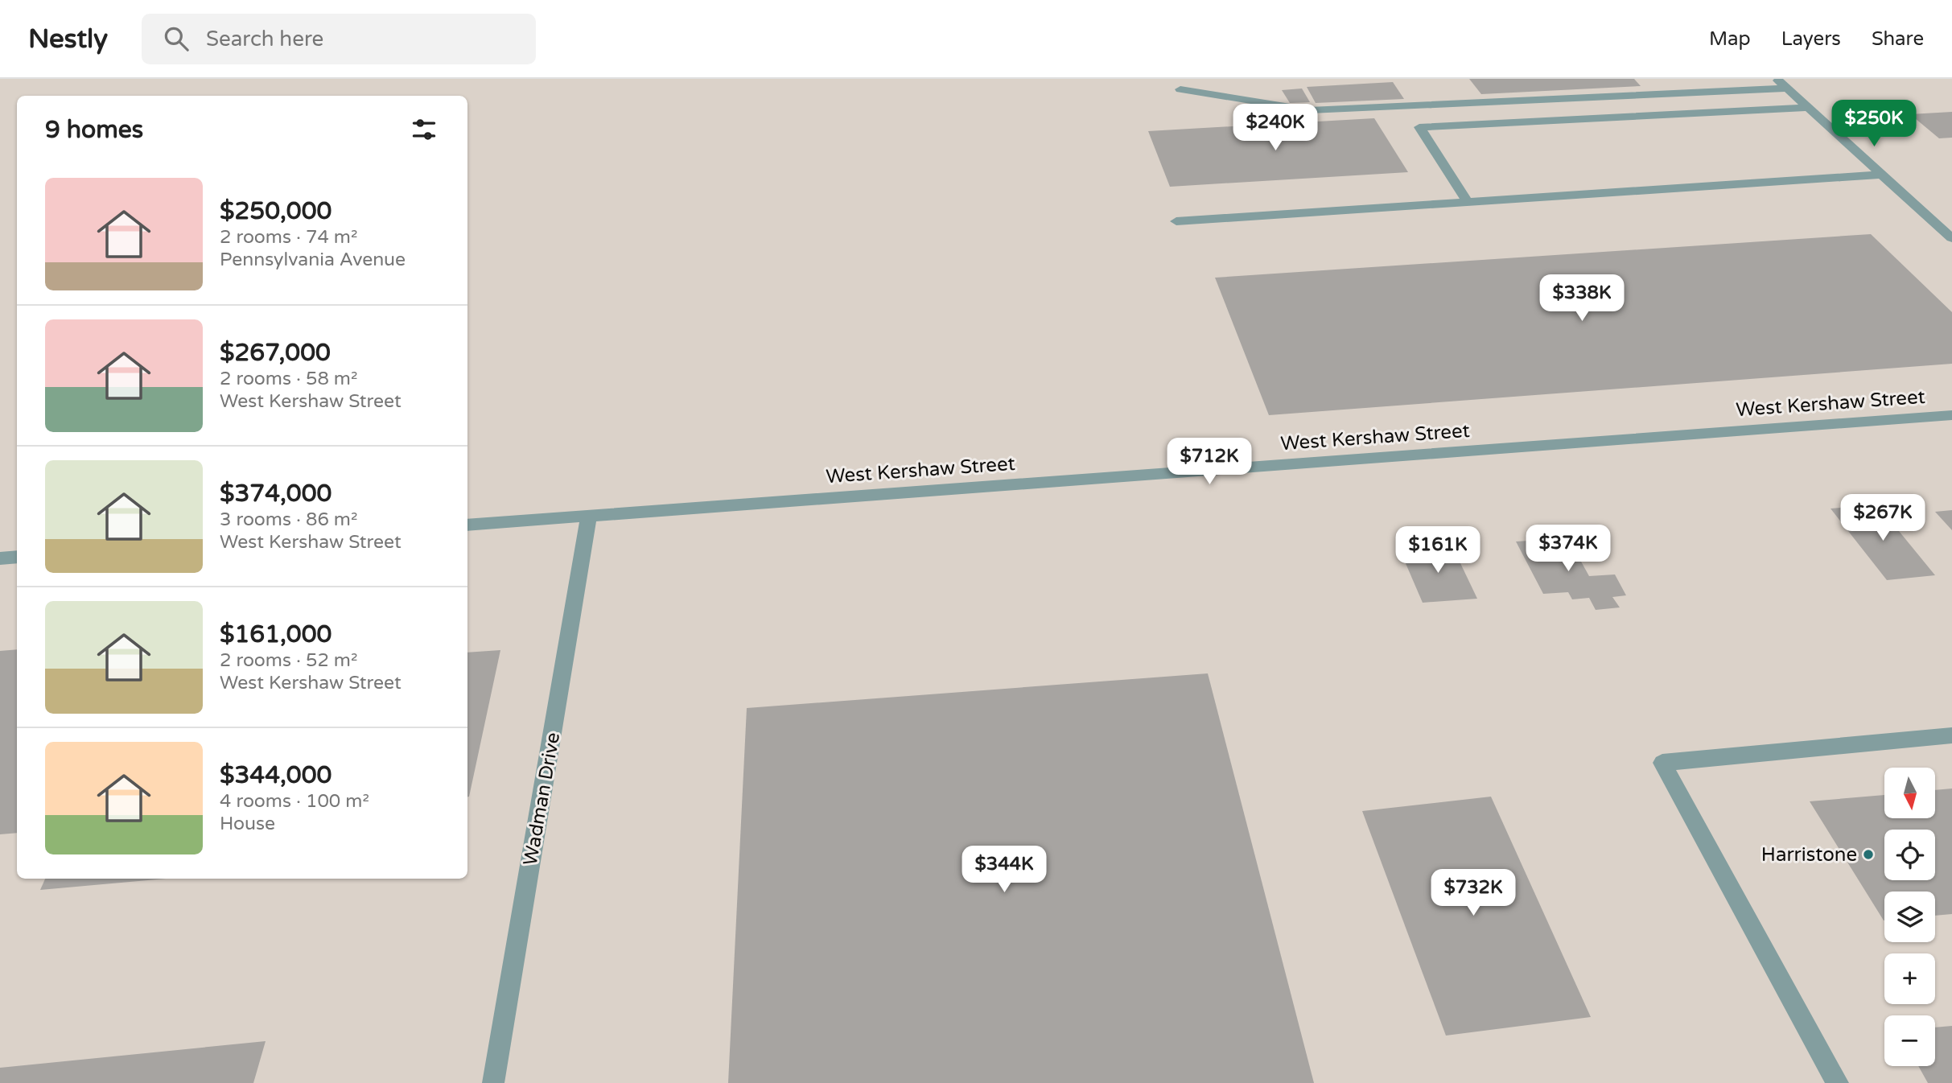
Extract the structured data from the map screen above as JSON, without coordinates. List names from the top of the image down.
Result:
{
  "streets": {
    "street": ["West Kershaw Street", "Wadman Drive"]
  },
  "crossings": [
    ["West Kershaw Street", "Wadman Drive"]
  ],
  "places": ["Harristone"],
  "north": "bottom",
  "page": {
    "header": "Nestly",
    "search": "Search here",
    "nav": ["Map", "Layers", "Share"],
    "heading": "9 homes",
    "price": [
      "$250K",
      "$240K",
      "$338K",
      "$712K",
      "$267K",
      "$374K",
      "$161K",
      "$344K",
      "$732K"
    ],
    "list": [
      {
        "name": "$250,000",
        "note": "2 rooms · 74 m² · Pennsylvania Avenue"
      },
      {
        "name": "$267,000",
        "note": "2 rooms · 58 m² · West Kershaw Street"
      },
      {
        "name": "$374,000",
        "note": "3 rooms · 86 m² · West Kershaw Street"
      },
      {
        "name": "$161,000",
        "note": "2 rooms · 52 m² · West Kershaw Street"
      },
      {
        "name": "$344,000",
        "note": "4 rooms · 100 m² · House"
      }
    ],
    "map_buttons": ["+", "−"]
  }
}
